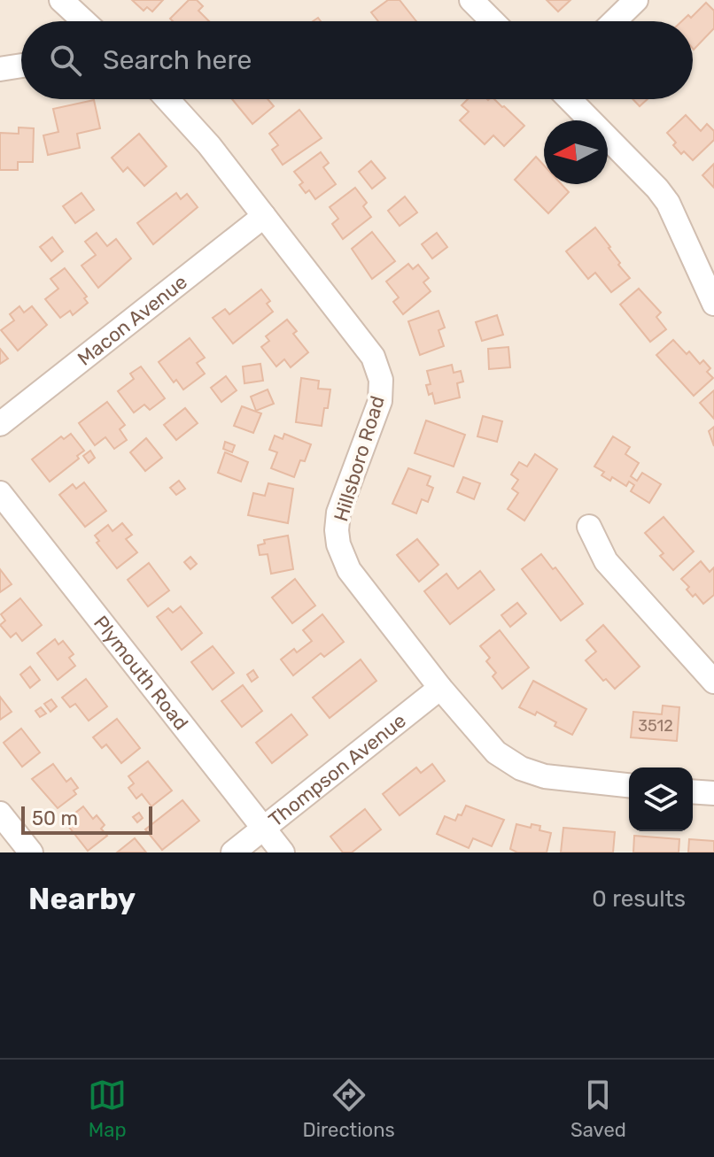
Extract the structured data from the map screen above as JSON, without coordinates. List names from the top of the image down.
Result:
{
  "streets": {
    "street": [
      "Macon Avenue",
      "Hillsboro Road",
      "Plymouth Road",
      "Thompson Avenue"
    ]
  },
  "crossings": [
    ["Macon Avenue", "Hillsboro Road"],
    ["Hillsboro Road", "Thompson Avenue"],
    ["Plymouth Road", "Thompson Avenue"]
  ],
  "house_numbers": ["3512"],
  "scale_bar": "50 m",
  "north": "left",
  "page": {
    "search": "Search here",
    "scale": "50 m",
    "heading": ["Nearby", "0 results"],
    "nav": ["Map", "Directions", "Saved"]
  }
}
